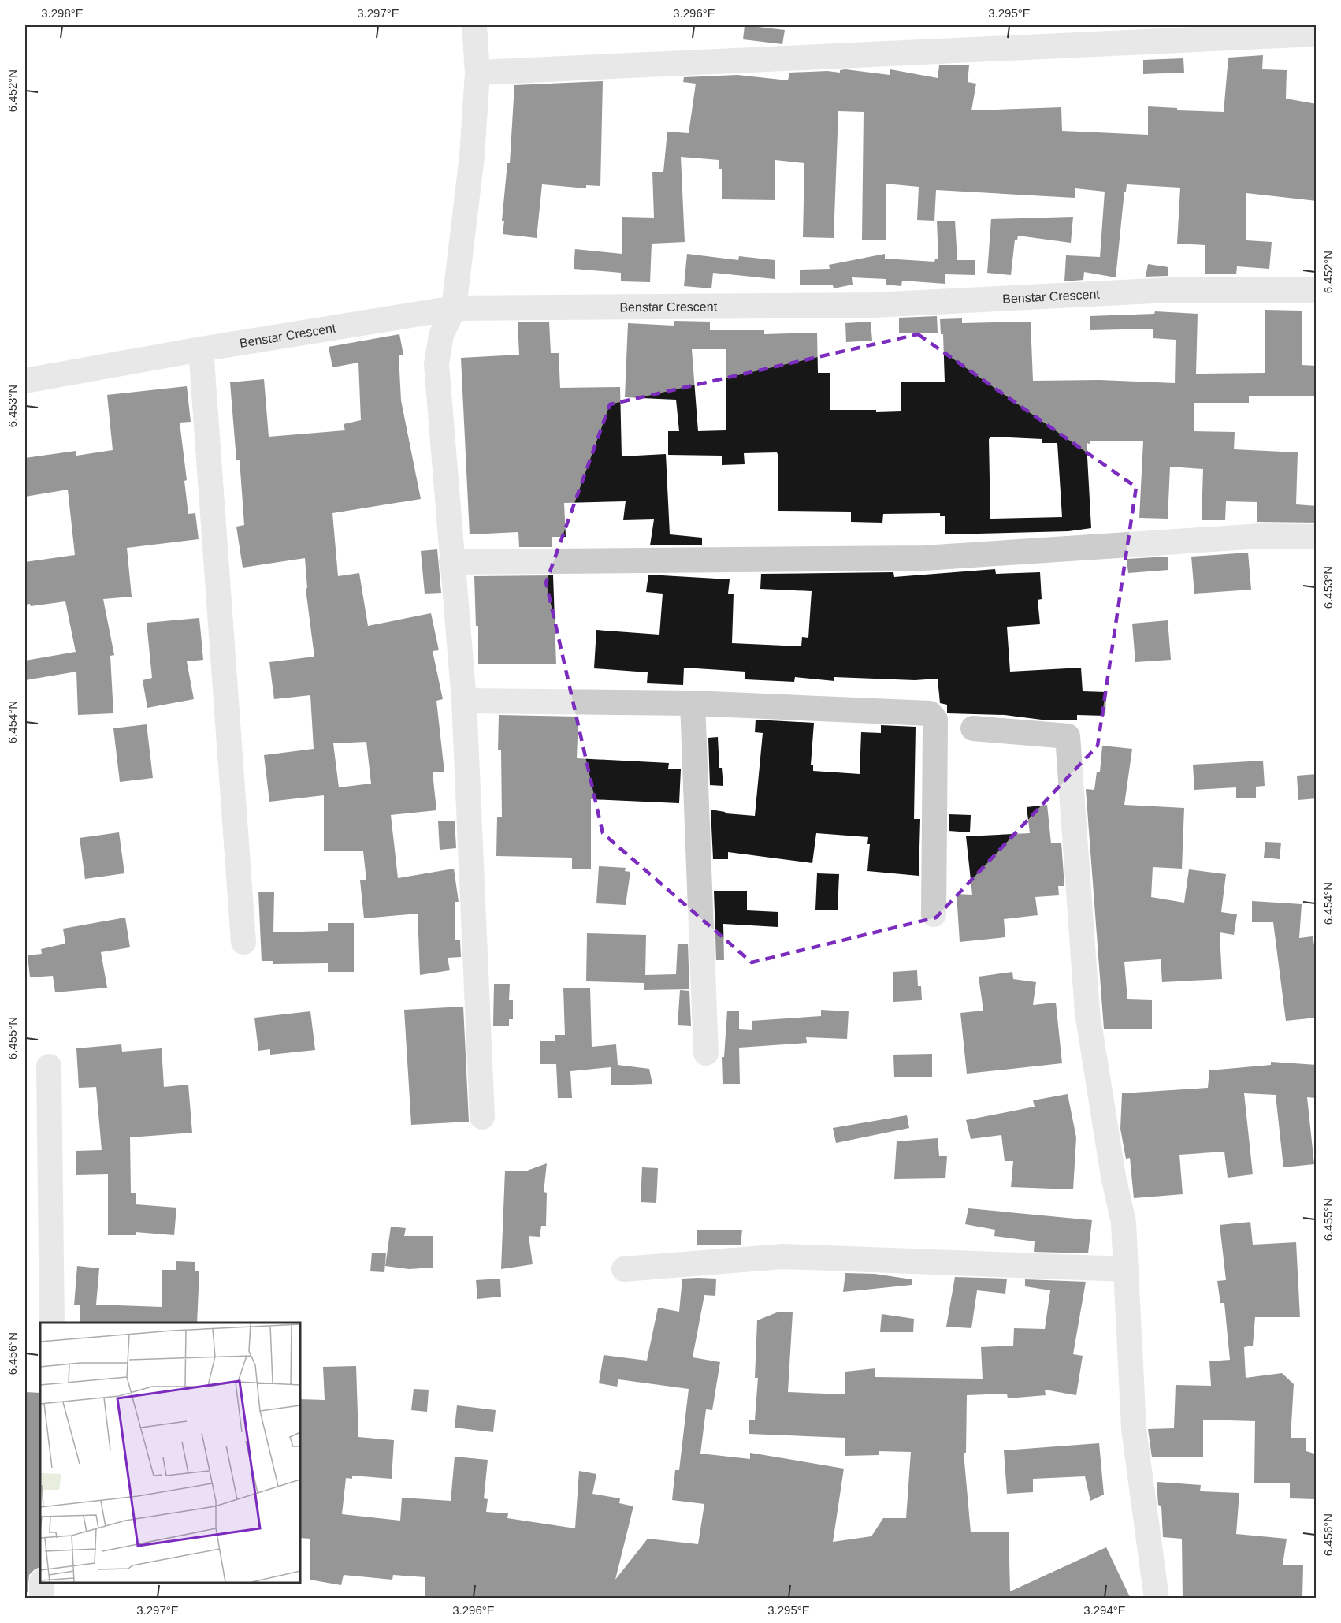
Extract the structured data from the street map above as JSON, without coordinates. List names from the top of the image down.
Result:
{
  "streets": {
    "street": ["Benstar Crescent"]
  },
  "coordinates": [
    "3.298°E",
    "3.297°E",
    "3.296°E",
    "3.295°E",
    "6.452°N",
    "6.453°N",
    "6.454°N",
    "6.455°N",
    "6.456°N",
    "3.294°E"
  ]
}
